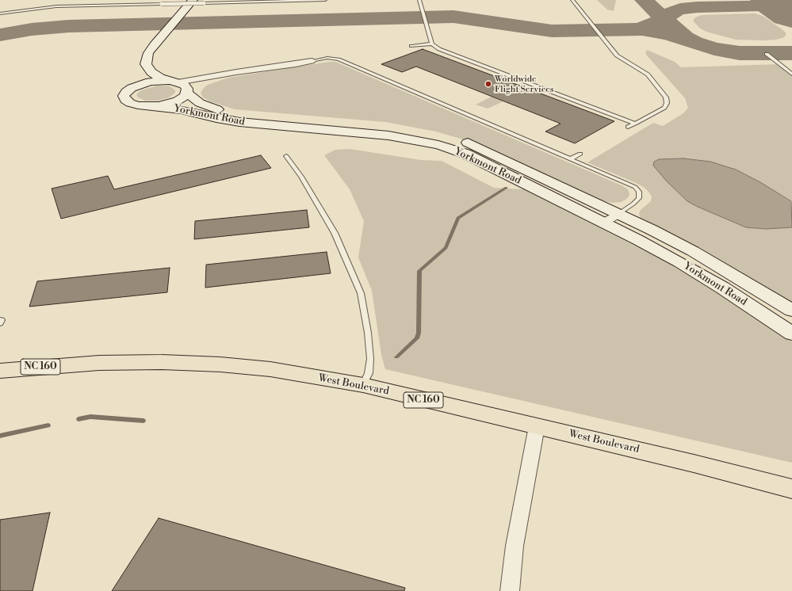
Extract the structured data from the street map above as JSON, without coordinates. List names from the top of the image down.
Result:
{
  "streets": {
    "main road": ["NC 160", "West Boulevard"],
    "street": ["Yorkmont Road"]
  },
  "places": ["Worldwide Flight Services"]
}
